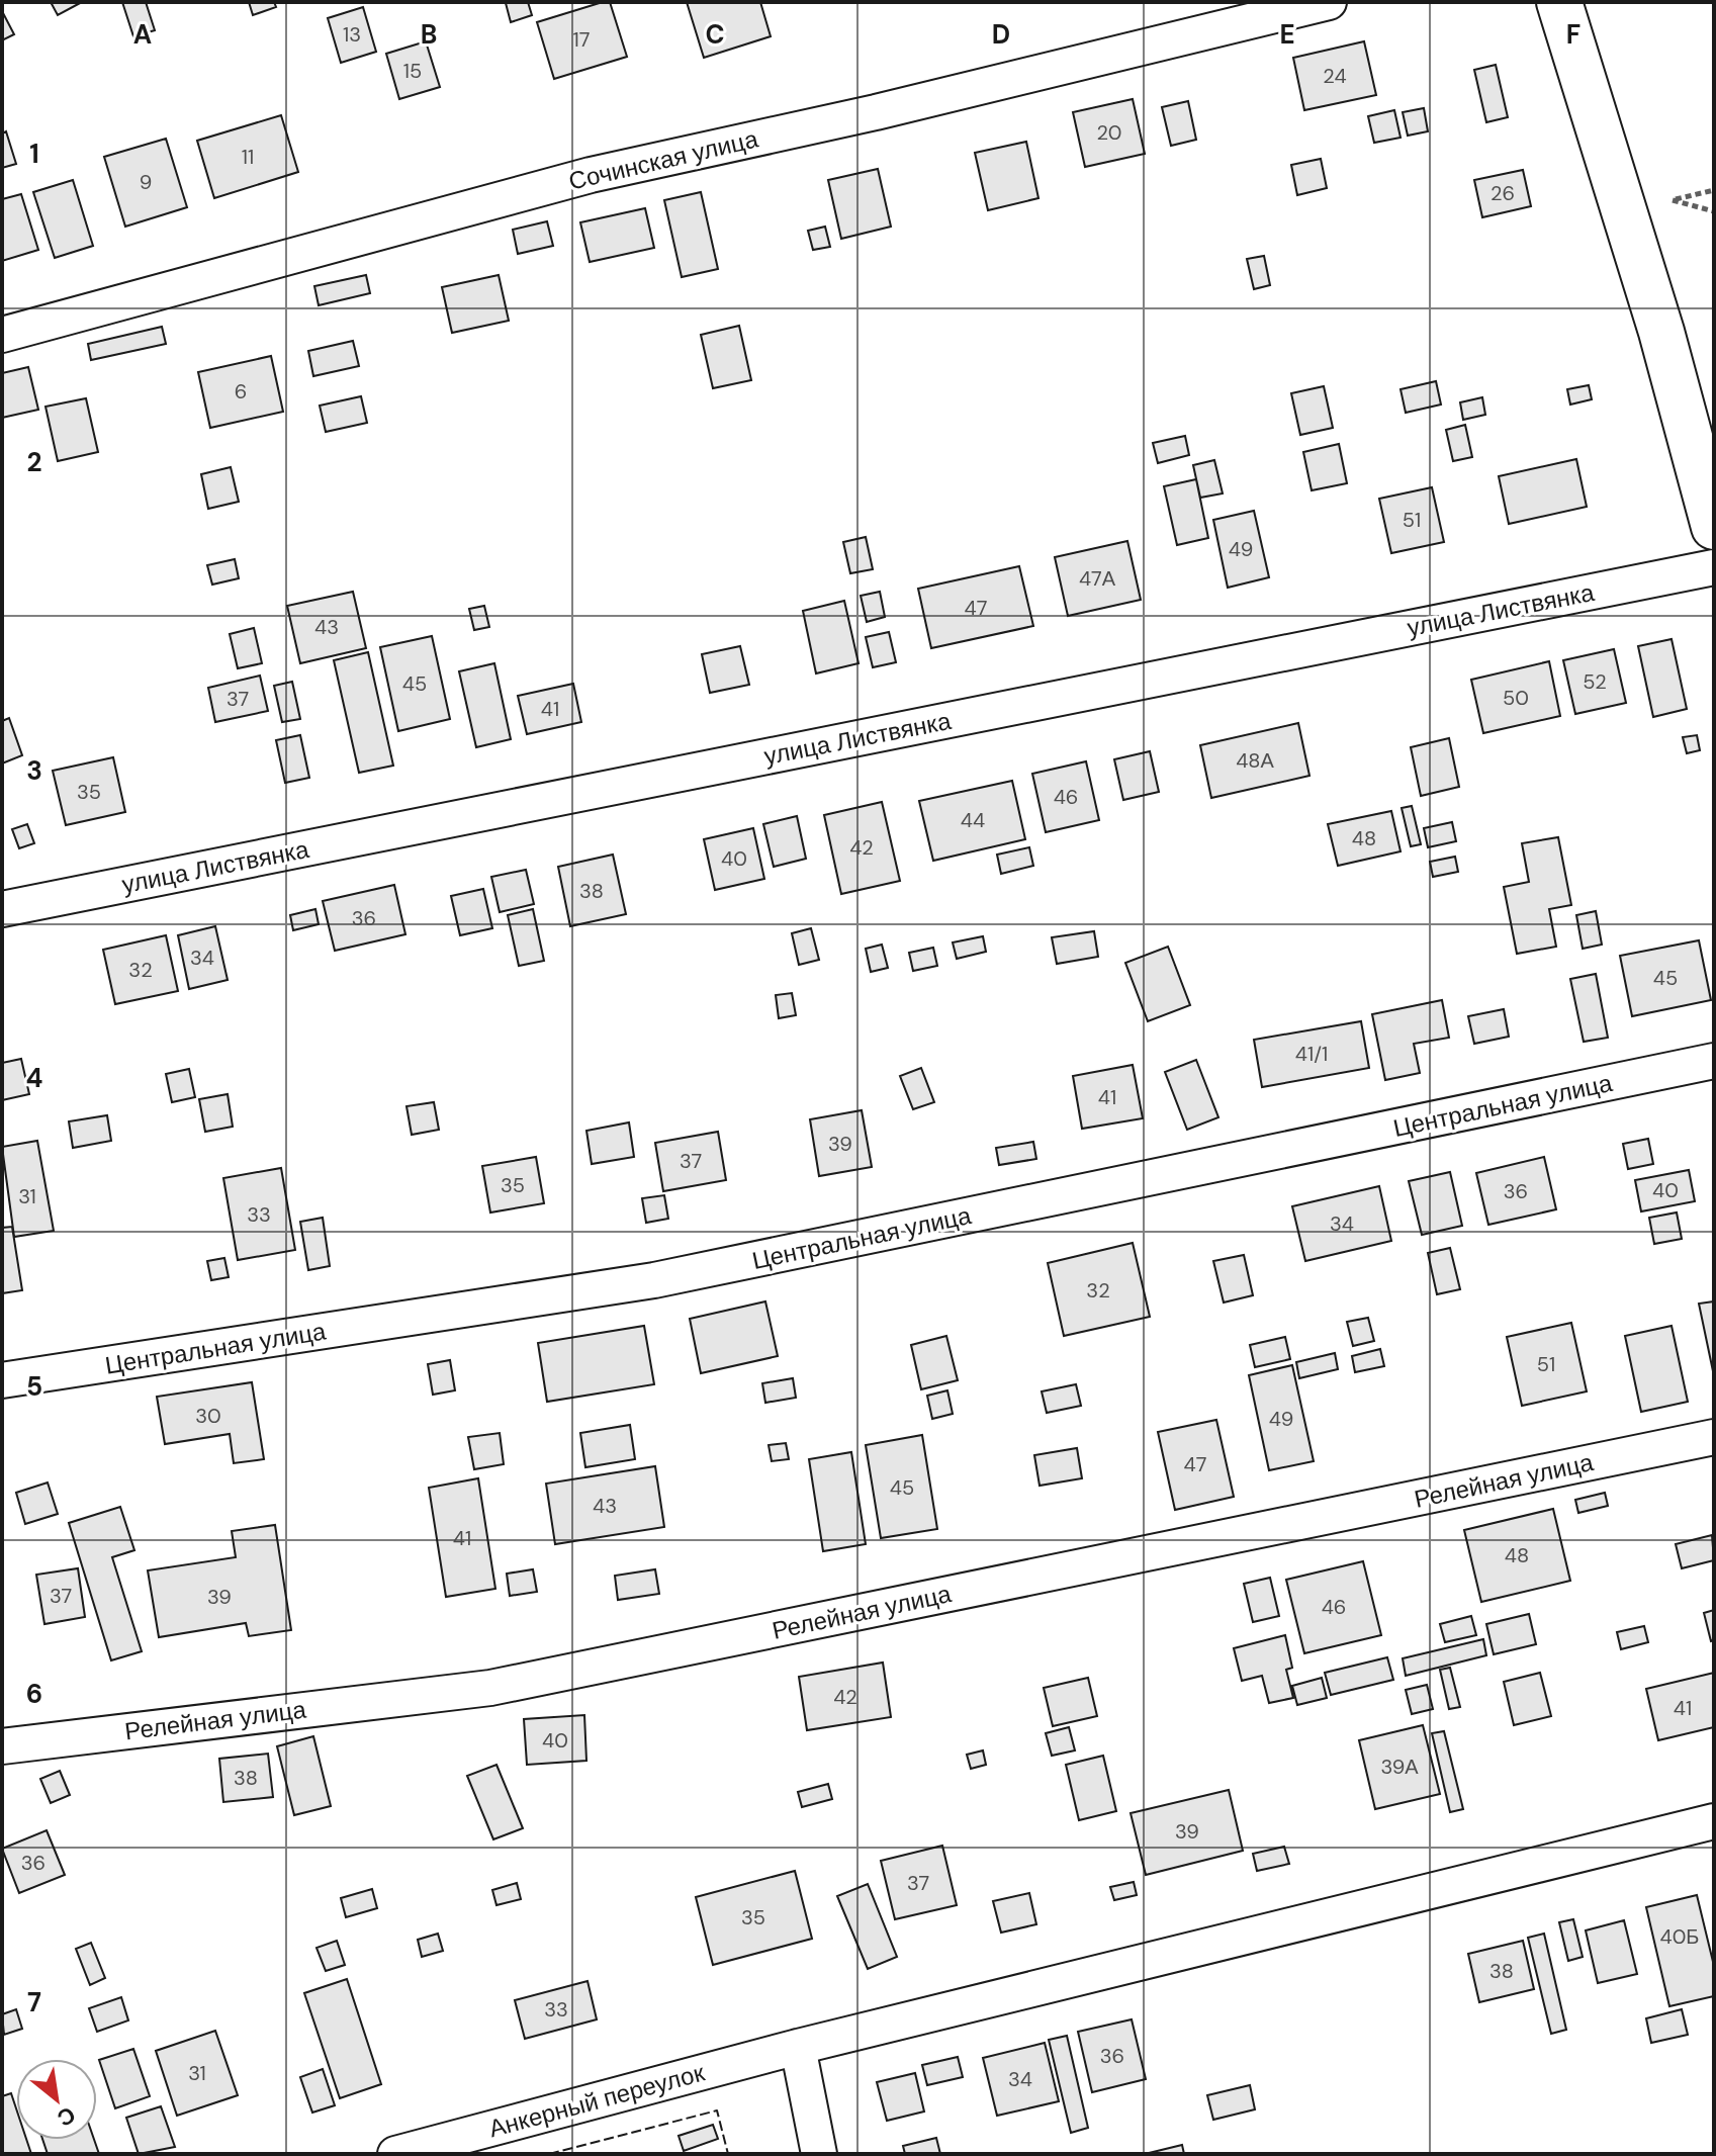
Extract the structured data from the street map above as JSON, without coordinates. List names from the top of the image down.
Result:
{
  "streets": {
    "street": [
      "Сочинская улица",
      "улица Листвянка",
      "Центральная улица",
      "Релейная улица",
      "Анкерный переулок"
    ]
  },
  "house_numbers": [
    "13",
    "17",
    "15",
    "24",
    "20",
    "11",
    "9",
    "26",
    "6",
    "51",
    "49",
    "47А",
    "47",
    "43",
    "52",
    "45",
    "50",
    "37",
    "41",
    "48А",
    "35",
    "46",
    "44",
    "48",
    "42",
    "40",
    "38",
    "36",
    "34",
    "32",
    "45",
    "41/1",
    "41",
    "39",
    "37",
    "35",
    "40",
    "36",
    "31",
    "33",
    "34",
    "32",
    "51",
    "30",
    "49",
    "47",
    "45",
    "43",
    "41",
    "48",
    "37",
    "39",
    "46",
    "42",
    "41",
    "40",
    "39А",
    "38",
    "39",
    "36",
    "37",
    "35",
    "40Б",
    "38",
    "33",
    "36",
    "31",
    "34"
  ],
  "north": "bottom right",
  "grid": {
    "columns": [
      "A",
      "B",
      "C",
      "D",
      "E",
      "F"
    ],
    "rows": [
      "1",
      "2",
      "3",
      "4",
      "5",
      "6",
      "7"
    ]
  }
}
